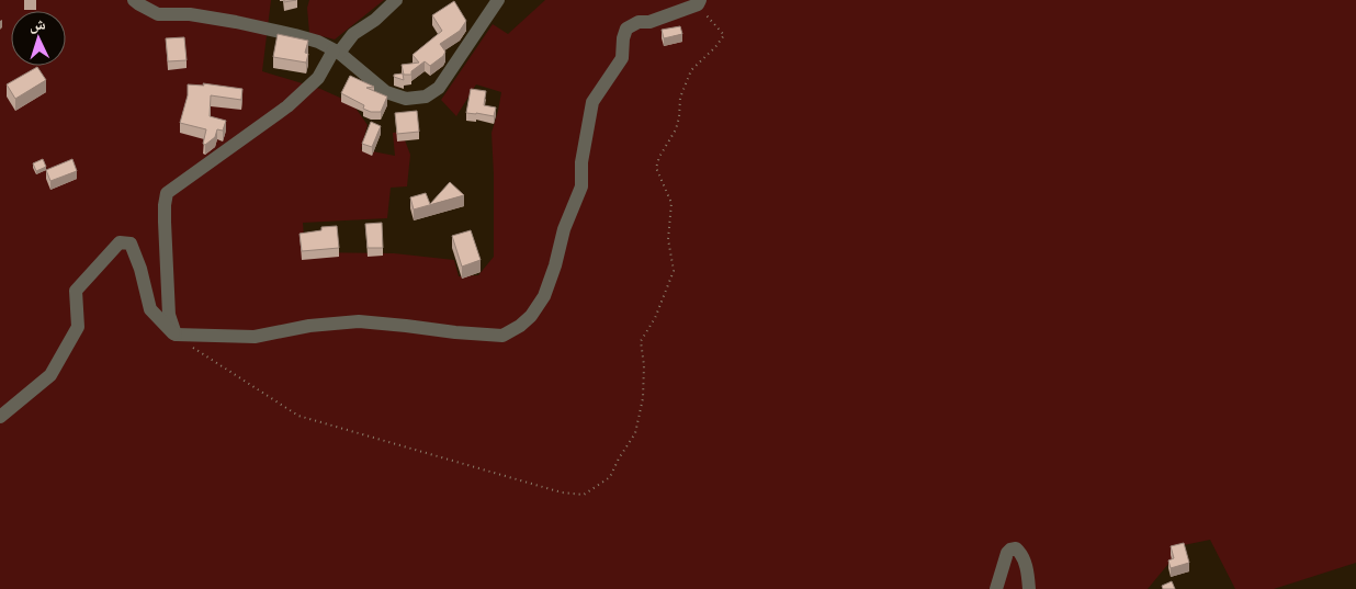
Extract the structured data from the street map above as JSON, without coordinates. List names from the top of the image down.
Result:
{
  "north": "top"
}
